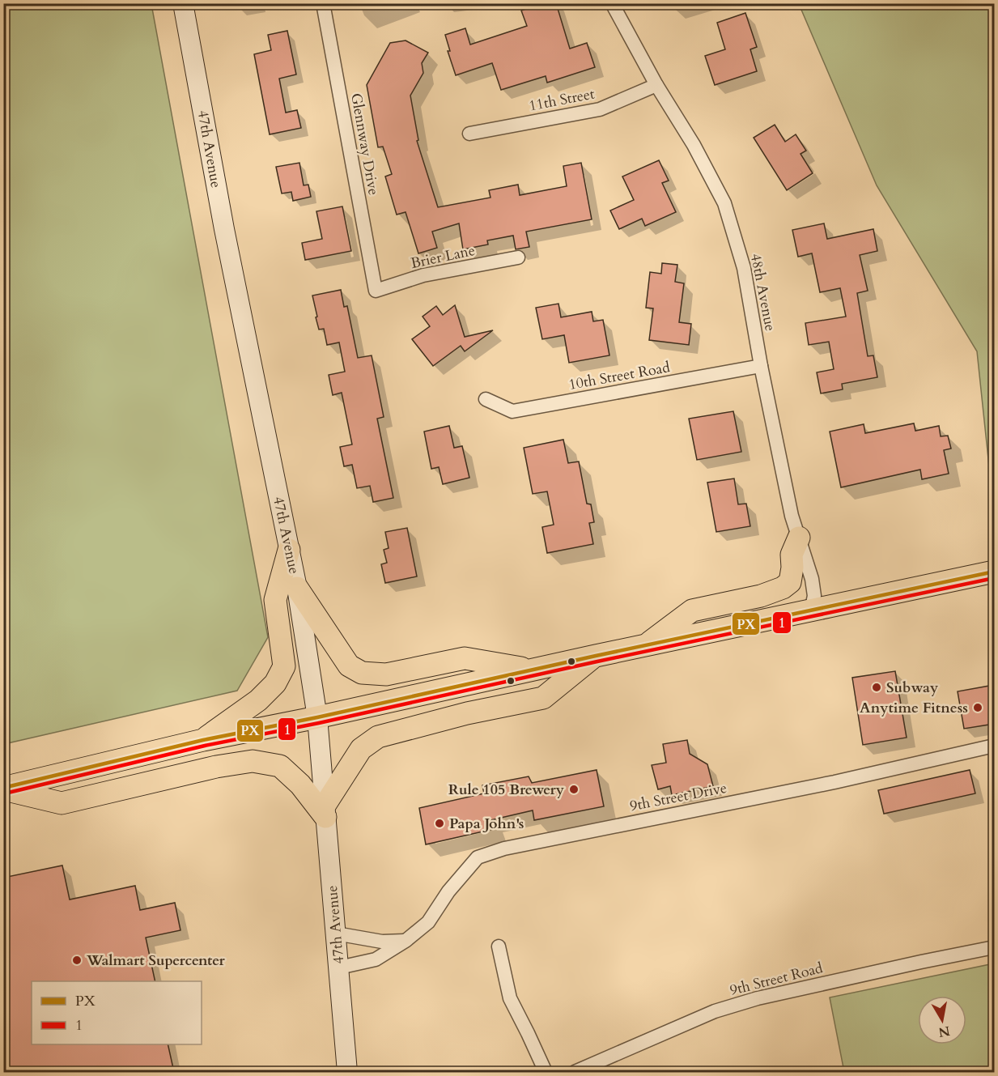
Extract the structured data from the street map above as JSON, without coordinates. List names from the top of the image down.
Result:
{
  "streets": {
    "main road": ["47th Avenue"],
    "street": [
      "11th Street",
      "Glennway Drive",
      "Brier Lane",
      "48th Avenue",
      "10th Street Road",
      "9th Street Drive",
      "9th Street Road"
    ]
  },
  "crossings": [
    ["11th Street", "48th Avenue"],
    ["Glennway Drive", "Brier Lane"],
    ["47th Avenue", "9th Street Drive"],
    ["48th Avenue", "10th Street Road"]
  ],
  "places": [
    "Subway",
    "Anytime Fitness",
    "Rule 105 Brewery",
    "Papa John's",
    "Walmart Supercenter"
  ],
  "lines": ["transit line PX", "transit line 1"],
  "legend": ["PX", "1"],
  "north": "bottom"
}
